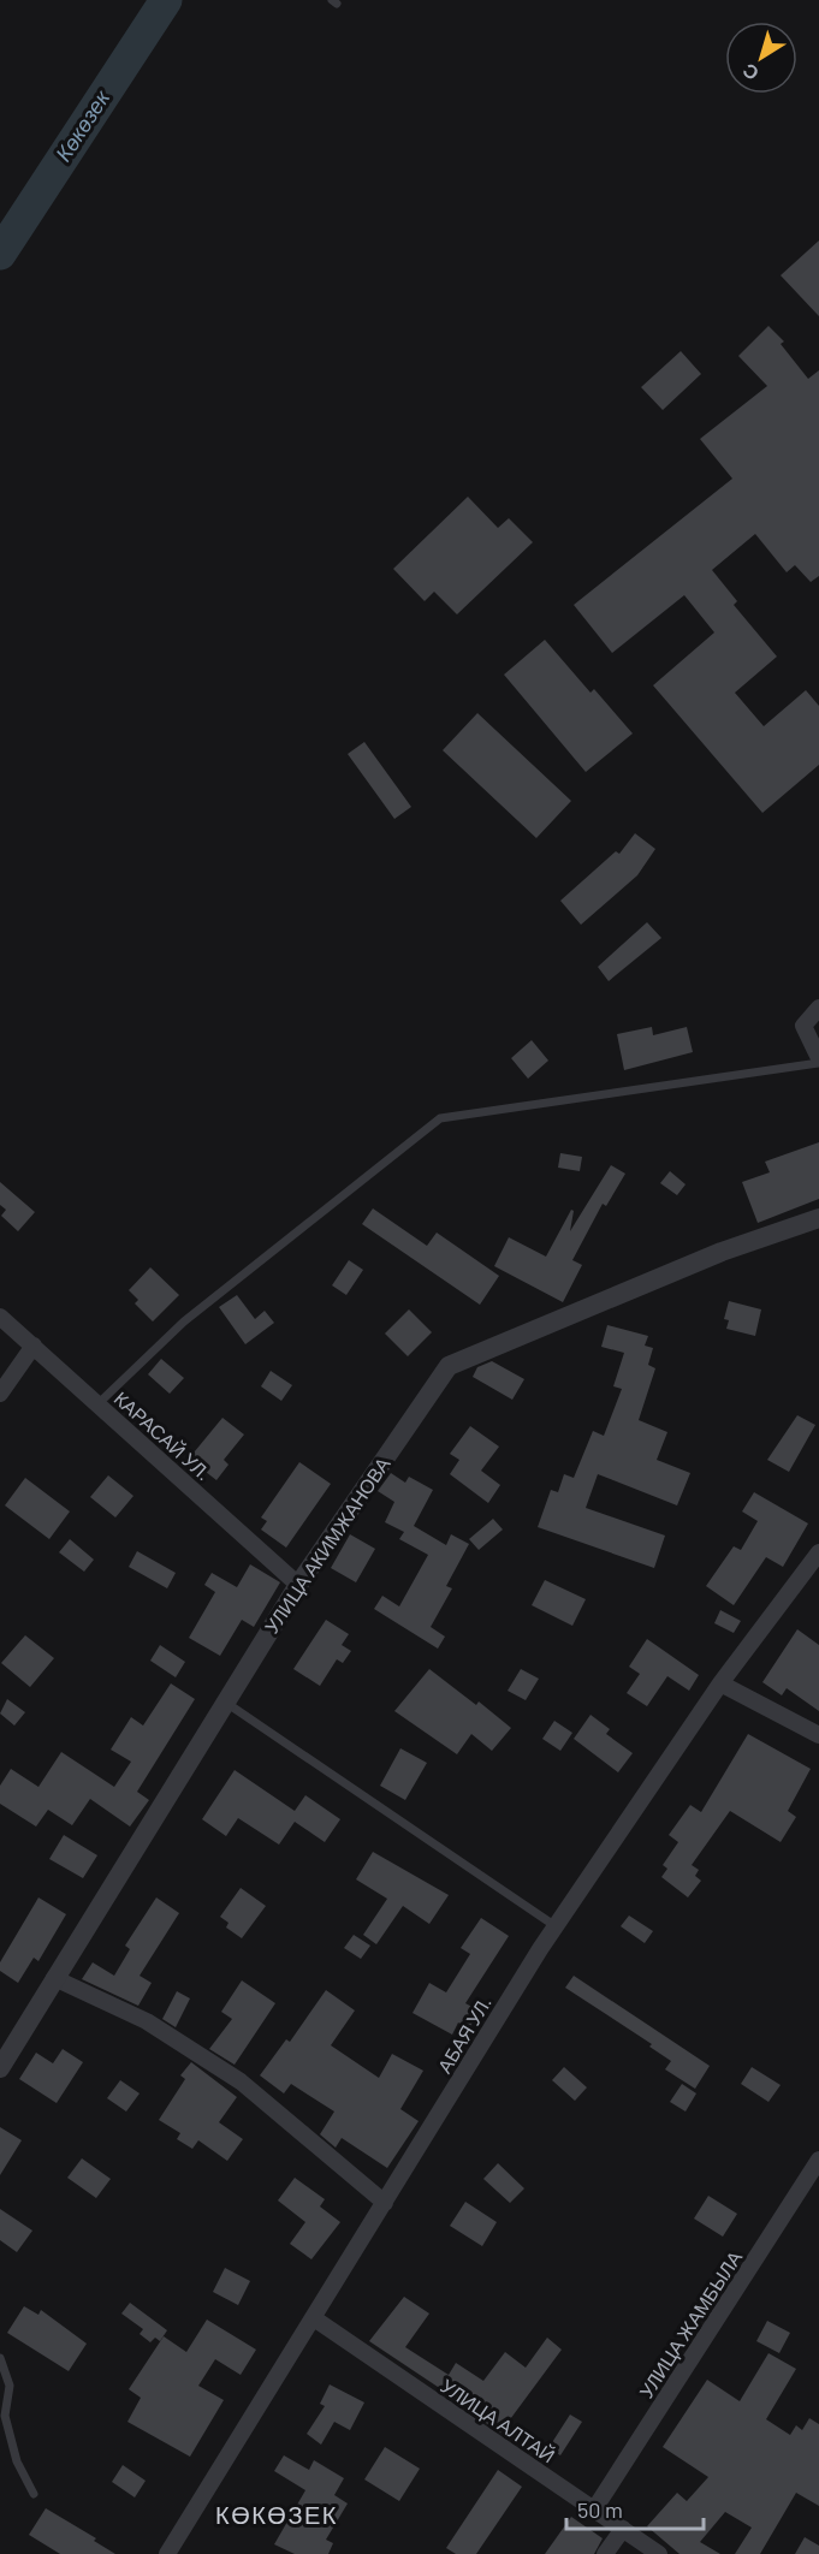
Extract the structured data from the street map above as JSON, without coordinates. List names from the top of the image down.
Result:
{
  "streets": {
    "street": [
      "КАРАСАЙ УЛ.",
      "УЛИЦА АКИМЖАНОВА",
      "АБАЯ УЛ.",
      "УЛИЦА ЖАМБЫЛА",
      "УЛИЦА АЛТАЙ"
    ]
  },
  "crossings": [
    ["КАРАСАЙ УЛ.", "УЛИЦА АКИМЖАНОВА"],
    ["АБАЯ УЛ.", "УЛИЦА АЛТАЙ"],
    ["УЛИЦА ЖАМБЫЛА", "УЛИЦА АЛТАЙ"]
  ],
  "districts": ["КӨКӨЗЕК"],
  "water": ["Көкөзек"],
  "scale_bar": "50 m",
  "north": "bottom left"
}
